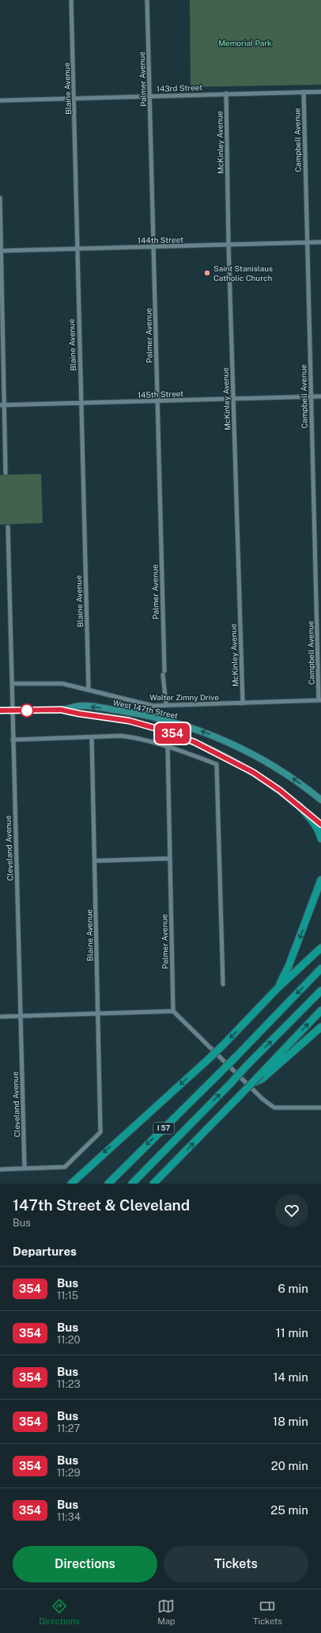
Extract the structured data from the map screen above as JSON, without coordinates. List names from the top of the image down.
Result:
{
  "streets": {
    "highway": ["I 57"],
    "main road": ["West 147th Street"],
    "street": [
      "Palmer Avenue",
      "143rd Street",
      "Blaine Avenue",
      "Campbell Avenue",
      "McKinley Avenue",
      "144th Street",
      "145th Street",
      "Walter Zimny Drive",
      "Cleveland Avenue"
    ]
  },
  "crossings": [
    ["Palmer Avenue", "143rd Street"],
    ["Palmer Avenue", "144th Street"],
    ["Palmer Avenue", "145th Street"],
    ["Palmer Avenue", "Walter Zimny Drive"],
    ["143rd Street", "Blaine Avenue"],
    ["143rd Street", "Campbell Avenue"],
    ["143rd Street", "McKinley Avenue"],
    ["Blaine Avenue", "144th Street"],
    ["Blaine Avenue", "145th Street"],
    ["Blaine Avenue", "Walter Zimny Drive"],
    ["Blaine Avenue", "Cleveland Avenue"],
    ["Campbell Avenue", "144th Street"],
    ["Campbell Avenue", "145th Street"],
    ["Campbell Avenue", "Walter Zimny Drive"],
    ["McKinley Avenue", "144th Street"],
    ["McKinley Avenue", "145th Street"],
    ["McKinley Avenue", "Walter Zimny Drive"],
    ["Walter Zimny Drive", "Cleveland Avenue"],
    ["West 147th Street", "Cleveland Avenue"]
  ],
  "parks": ["Memorial Park"],
  "places": ["Saint Stanislaus Catholic Church"],
  "lines": ["bus line 354"],
  "page": {
    "on_map": "354",
    "heading": [
      ["147th Street & Cleveland", "Bus"],
      "Departures"
    ],
    "list": [
      {
        "mark": "354",
        "name": "Bus",
        "note": "11:15",
        "value": "6 min"
      },
      {
        "mark": "354",
        "name": "Bus",
        "note": "11:20",
        "value": "11 min"
      },
      {
        "mark": "354",
        "name": "Bus",
        "note": "11:23",
        "value": "14 min"
      },
      {
        "mark": "354",
        "name": "Bus",
        "note": "11:27",
        "value": "18 min"
      },
      {
        "mark": "354",
        "name": "Bus",
        "note": "11:29",
        "value": "20 min"
      },
      {
        "mark": "354",
        "name": "Bus",
        "note": "11:34",
        "value": "25 min"
      }
    ],
    "buttons": ["Directions", "Tickets"],
    "tabs": ["Directions", "Map", "Tickets"]
  }
}
